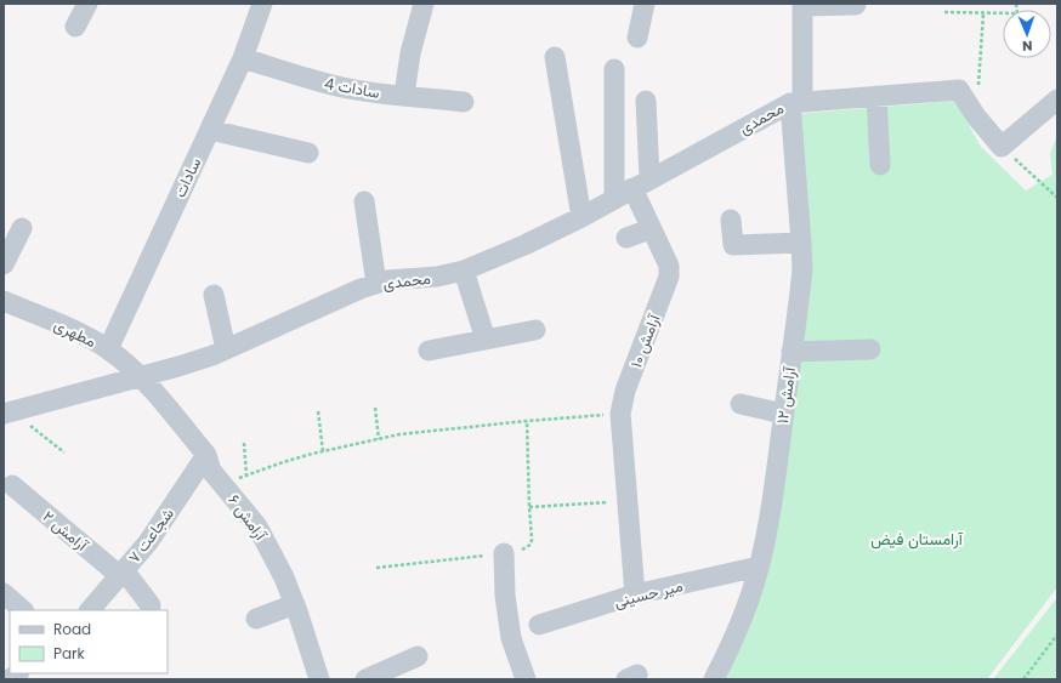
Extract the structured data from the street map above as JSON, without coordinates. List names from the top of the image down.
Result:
{
  "streets": {
    "street": [
      "سادات 4",
      "محمدی",
      "سادات",
      "مطهری",
      "آرامش ۱۰",
      "آرامش ۱۲",
      "آرامش ۶",
      "آرامش ۲",
      "شجاعت ۷",
      "میر حسینی"
    ]
  },
  "crossings": [
    ["سادات 4", "سادات"],
    ["محمدی", "مطهری"],
    ["محمدی", "آرامش ۱۰"],
    ["محمدی", "آرامش ۱۲"],
    ["محمدی", "آرامش ۶"],
    ["سادات", "مطهری"],
    ["مطهری", "آرامش ۶"],
    ["آرامش ۱۰", "میر حسینی"],
    ["آرامش ۱۲", "میر حسینی"],
    ["آرامش ۶", "شجاعت ۷"],
    ["آرامش ۲", "شجاعت ۷"]
  ],
  "parks": ["آرامستان فیض"],
  "legend": ["Road", "Park"],
  "north": "bottom"
}
